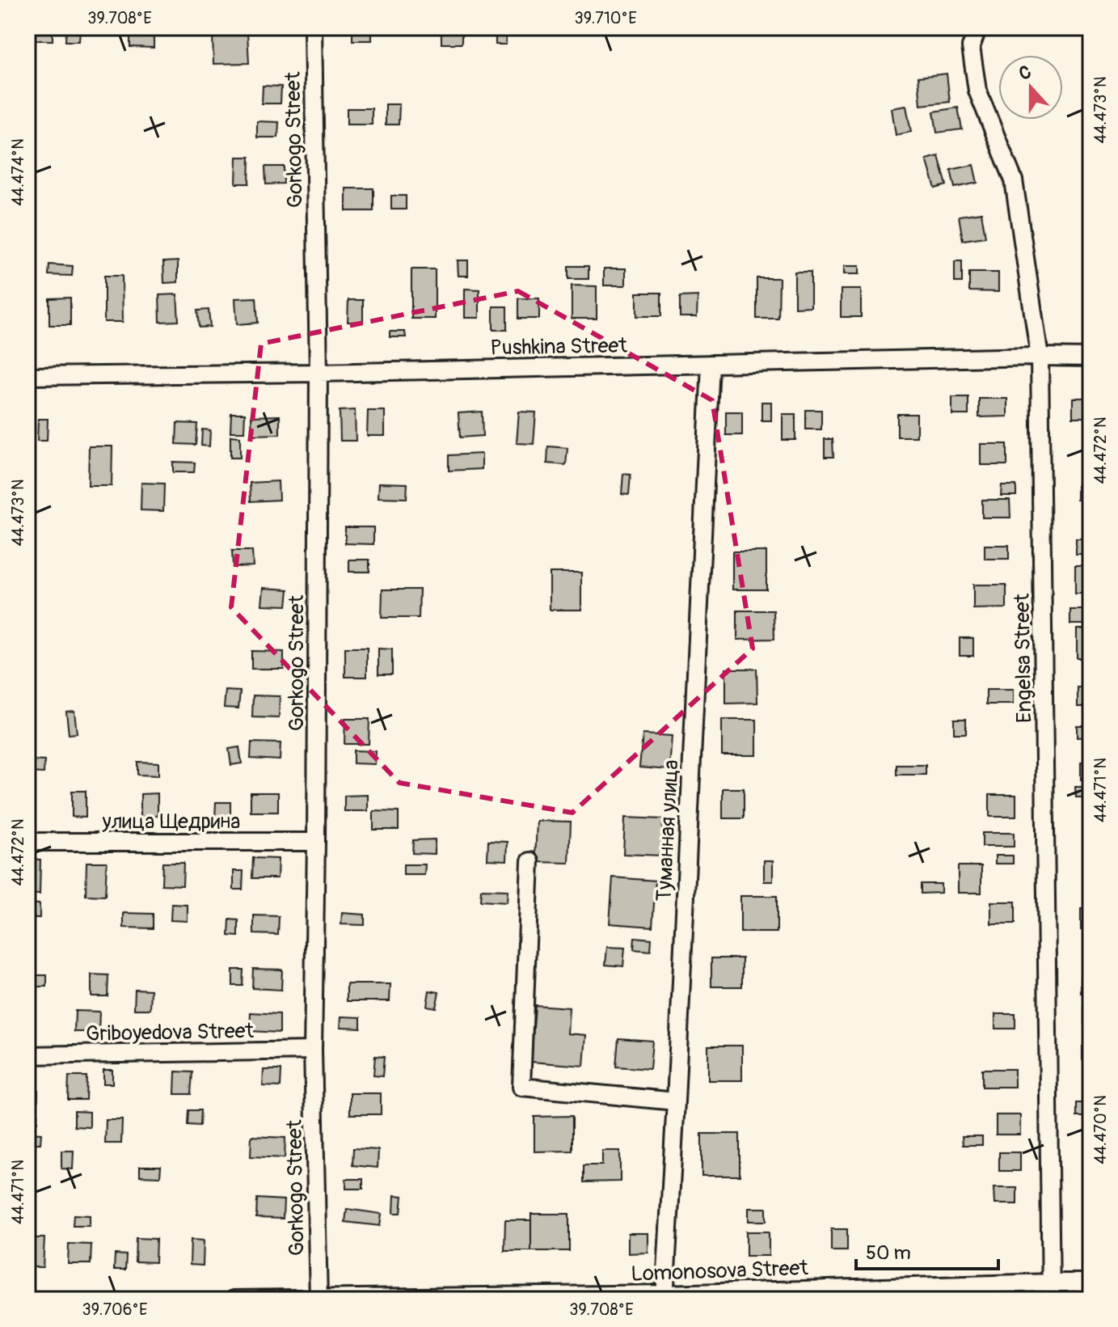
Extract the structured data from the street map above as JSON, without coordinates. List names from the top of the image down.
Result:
{
  "streets": {
    "street": [
      "Gorkogo Street",
      "Pushkina Street",
      "Engelsa Street",
      "улица Щедрина",
      "Туманная улица",
      "Griboyedova Street",
      "Lomonosova Street"
    ]
  },
  "crossings": [
    ["Gorkogo Street", "Pushkina Street"],
    ["Gorkogo Street", "улица Щедрина"],
    ["Gorkogo Street", "Griboyedova Street"],
    ["Gorkogo Street", "Lomonosova Street"],
    ["Pushkina Street", "Engelsa Street"],
    ["Pushkina Street", "Туманная улица"],
    ["Engelsa Street", "Lomonosova Street"],
    ["Туманная улица", "Lomonosova Street"]
  ],
  "scale_bar": "50 m",
  "north": "top",
  "coordinates": [
    "39.708°E",
    "39.710°E",
    "44.473°N",
    "44.474°N",
    "44.472°N",
    "44.471°N",
    "44.470°N",
    "39.706°E"
  ]
}
